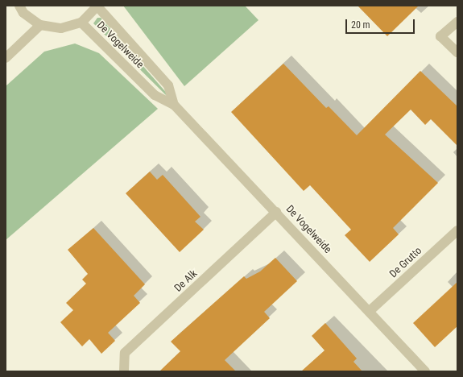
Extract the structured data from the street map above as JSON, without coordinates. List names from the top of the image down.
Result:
{
  "streets": {
    "street": ["De Vogelweide", "De Grutto", "De Alk"]
  },
  "crossings": [
    ["De Vogelweide", "De Grutto"],
    ["De Vogelweide", "De Alk"]
  ],
  "scale_bar": "20 m"
}
